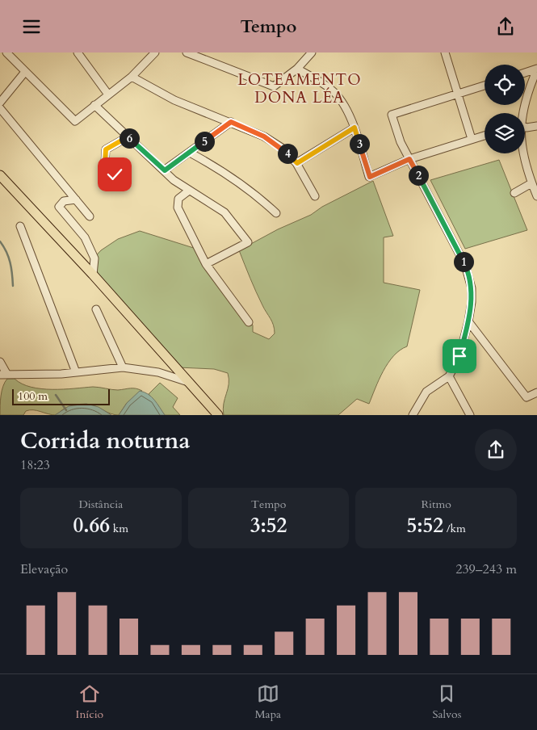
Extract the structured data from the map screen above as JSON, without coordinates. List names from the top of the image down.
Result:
{
  "districts": ["LOTEAMENTO DONA LÉA"],
  "scale_bar": "100 m",
  "page": {
    "header": "Tempo",
    "pins": [
      "6",
      "5",
      "3",
      "4",
      "2",
      "1"
    ],
    "scale": "100 m",
    "heading": ["Corrida noturna", "18:23"],
    "stats": [
      ["Distância", "0.66 km"],
      ["Tempo", "3:52"],
      ["Ritmo", "5:52 /km"]
    ],
    "chart": ["Elevação", "239–243 m"],
    "tabs": ["Início", "Mapa", "Salvos"]
  }
}
